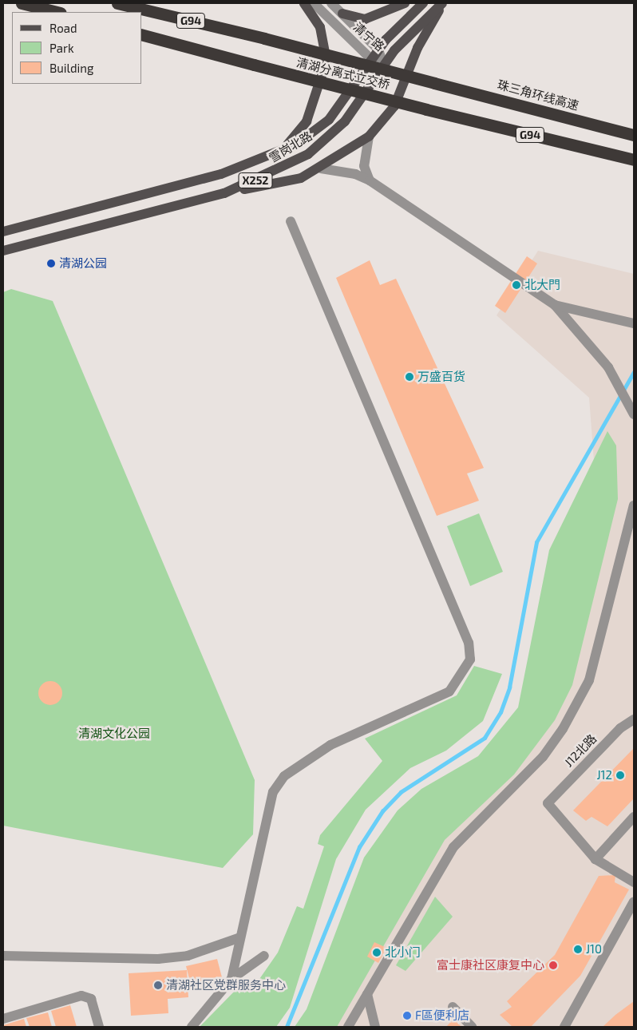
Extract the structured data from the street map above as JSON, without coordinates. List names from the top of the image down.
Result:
{
  "streets": {
    "highway": ["G94", "清湖分离式立交桥", "珠三角环线高速"],
    "main road": ["雪岗北路", "X252"],
    "street": ["清宁路", "J12北路"]
  },
  "crossings": [
    ["清宁路", "雪岗北路"],
    ["清湖分离式立交桥", "珠三角环线高速"]
  ],
  "parks": ["清湖文化公园"],
  "places": [
    "清湖公园",
    "北大門",
    "万盛百货",
    "J12",
    "J10",
    "北小门",
    "富士康社区康复中心",
    "清湖社区党群服务中心",
    "F區便利店"
  ],
  "legend": ["Road", "Park", "Building"]
}
